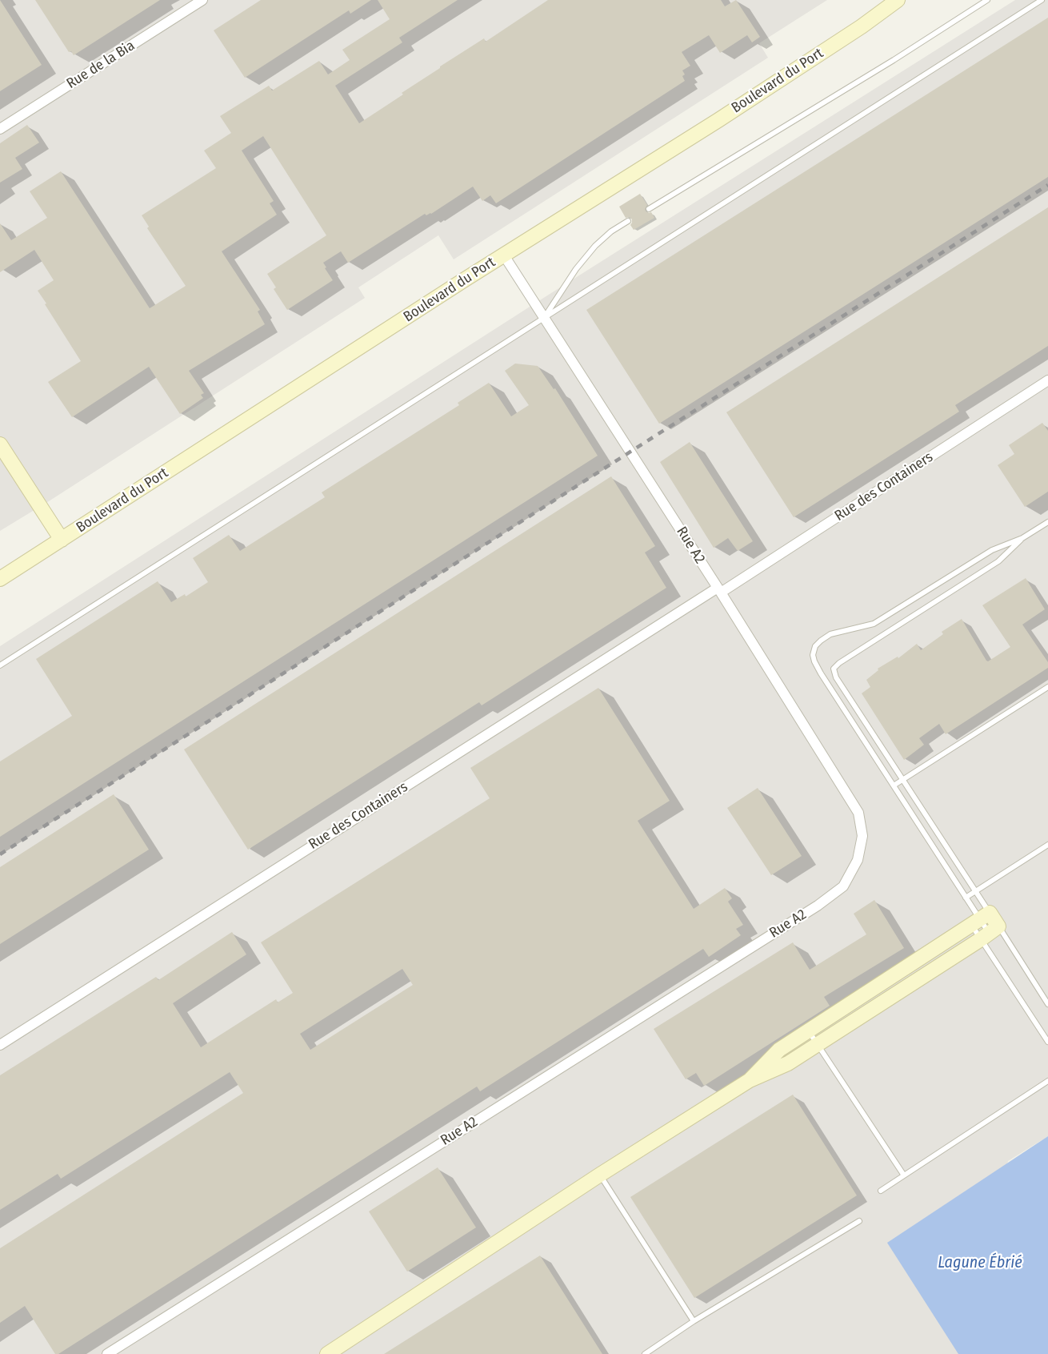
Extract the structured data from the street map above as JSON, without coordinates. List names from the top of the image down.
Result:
{
  "streets": {
    "street": [
      "Rue de la Bia",
      "Boulevard du Port",
      "Rue des Containers",
      "Rue A2"
    ]
  },
  "crossings": [
    ["Boulevard du Port", "Rue A2"],
    ["Rue des Containers", "Rue A2"]
  ],
  "water": ["Lagune Ébrié"]
}
